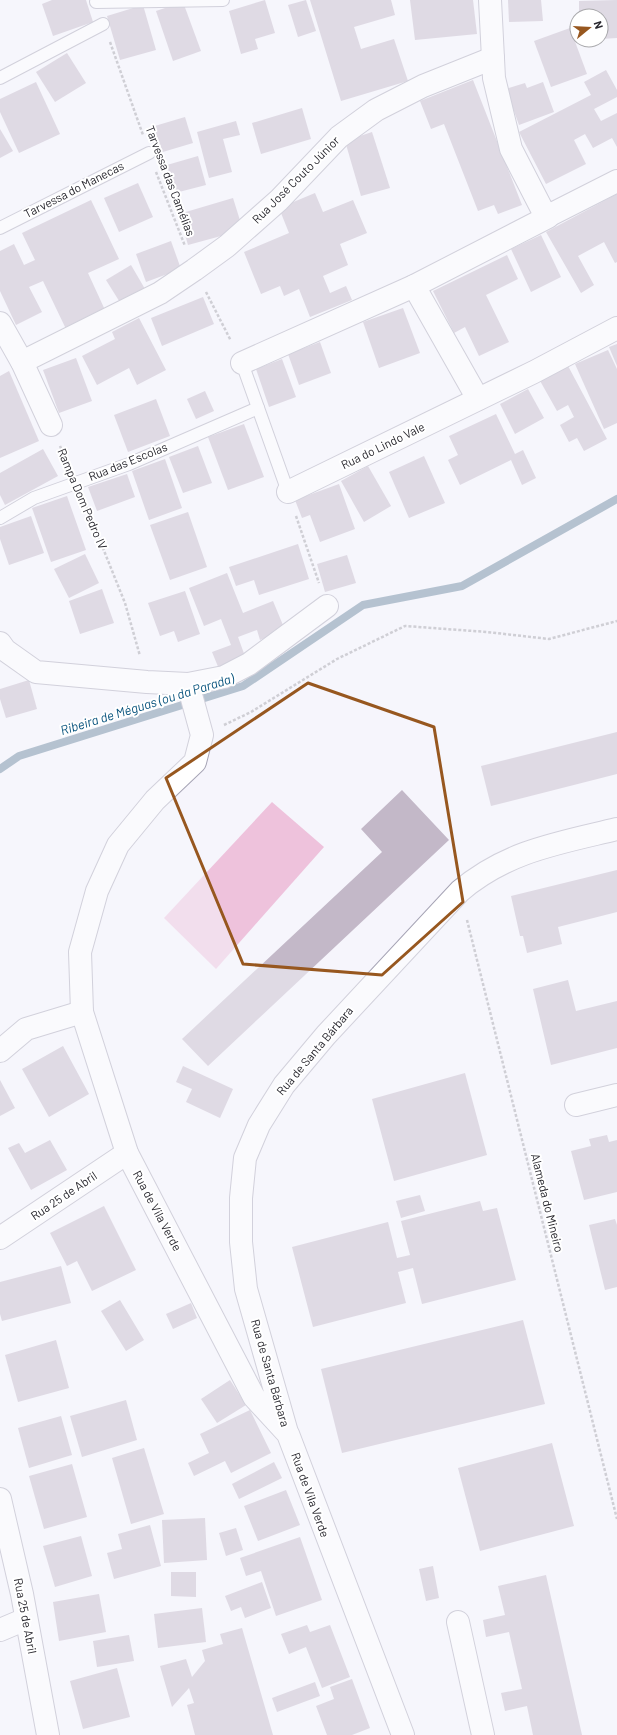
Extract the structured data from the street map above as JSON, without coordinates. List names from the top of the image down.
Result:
{
  "streets": {
    "street": [
      "Rua José Couto Júnior",
      "Rua do Lindo Vale",
      "Rua de Santa Bárbara",
      "Rua 25 de Abril",
      "Rua de Vila Verde"
    ],
    "lane": ["Tarvessa do Manecas", "Rua das Escolas"],
    "path": ["Tarvessa das Camélias", "Rampa Dom Pedro IV", "Alameda do Mineiro"]
  },
  "crossings": [
    ["Rua José Couto Júnior", "Tarvessa das Camélias"],
    ["Tarvessa das Camélias", "Tarvessa do Manecas"],
    ["Rua das Escolas", "Rampa Dom Pedro IV"],
    ["Rua de Santa Bárbara", "Alameda do Mineiro"],
    ["Rua de Santa Bárbara", "Rua de Vila Verde"],
    ["Rua 25 de Abril", "Rua de Vila Verde"]
  ],
  "water": ["Ribeira de Méguas (ou da Parada)"],
  "north": "right"
}
